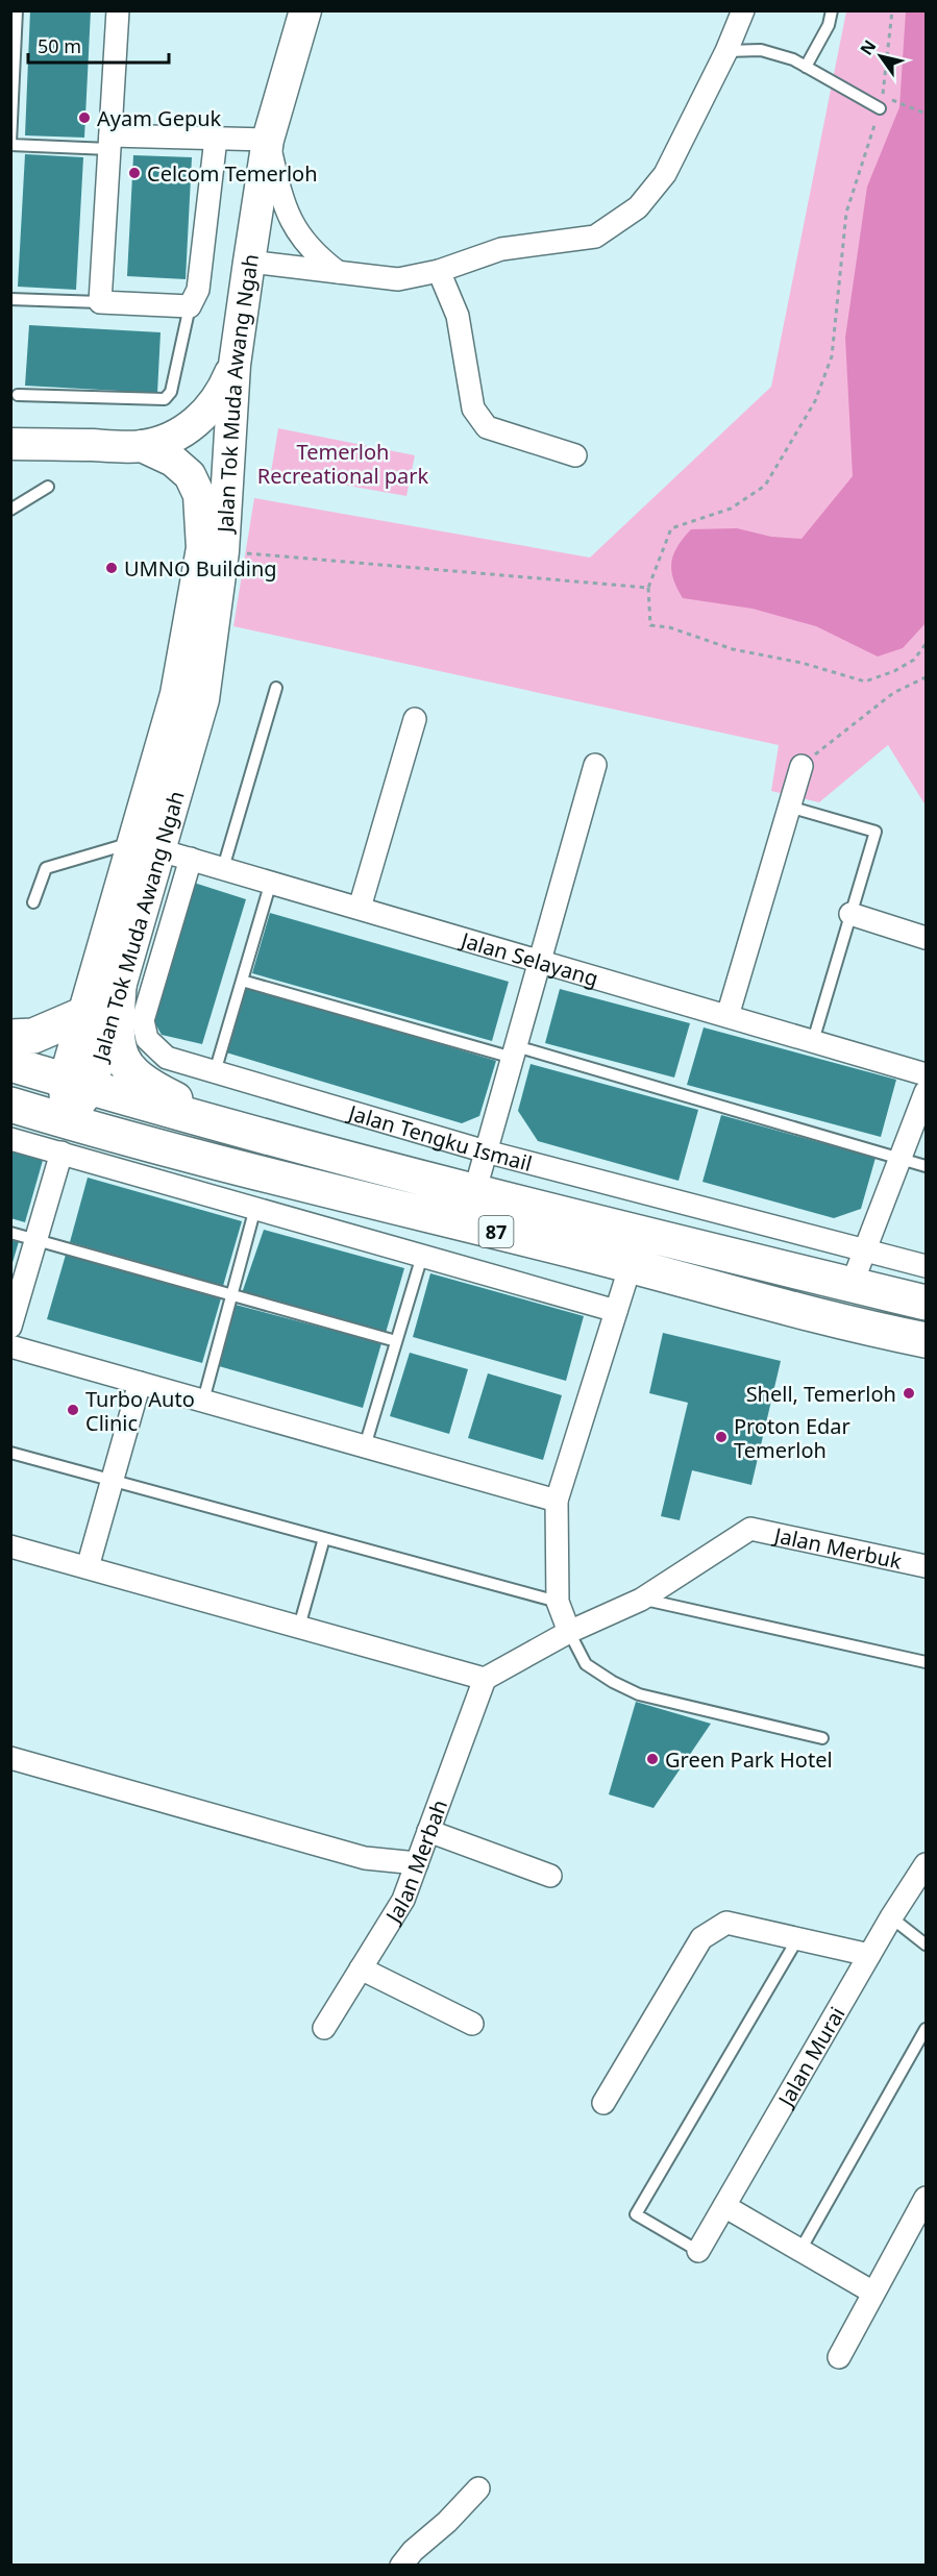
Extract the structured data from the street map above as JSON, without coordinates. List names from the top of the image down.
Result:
{
  "streets": {
    "main road": ["Jalan Tok Muda Awang Ngah", "Jalan Tengku Ismail", "87"],
    "street": [
      "Jalan Selayang",
      "Jalan Merbuk",
      "Jalan Merbah",
      "Jalan Murai"
    ]
  },
  "crossings": [
    ["Jalan Tok Muda Awang Ngah", "Jalan Selayang"],
    ["Jalan Tok Muda Awang Ngah", "Jalan Tengku Ismail"],
    ["Jalan Tok Muda Awang Ngah", "87"],
    ["Jalan Selayang", "Jalan Tengku Ismail"]
  ],
  "parks": ["Temerloh Recreational park"],
  "places": [
    "Ayam Gepuk",
    "Celcom Temerloh",
    "UMNO Building",
    "Shell, Temerloh",
    "Turbo Auto Clinic",
    "Proton Edar Temerloh",
    "Green Park Hotel"
  ],
  "scale_bar": "50 m",
  "north": "top left"
}
